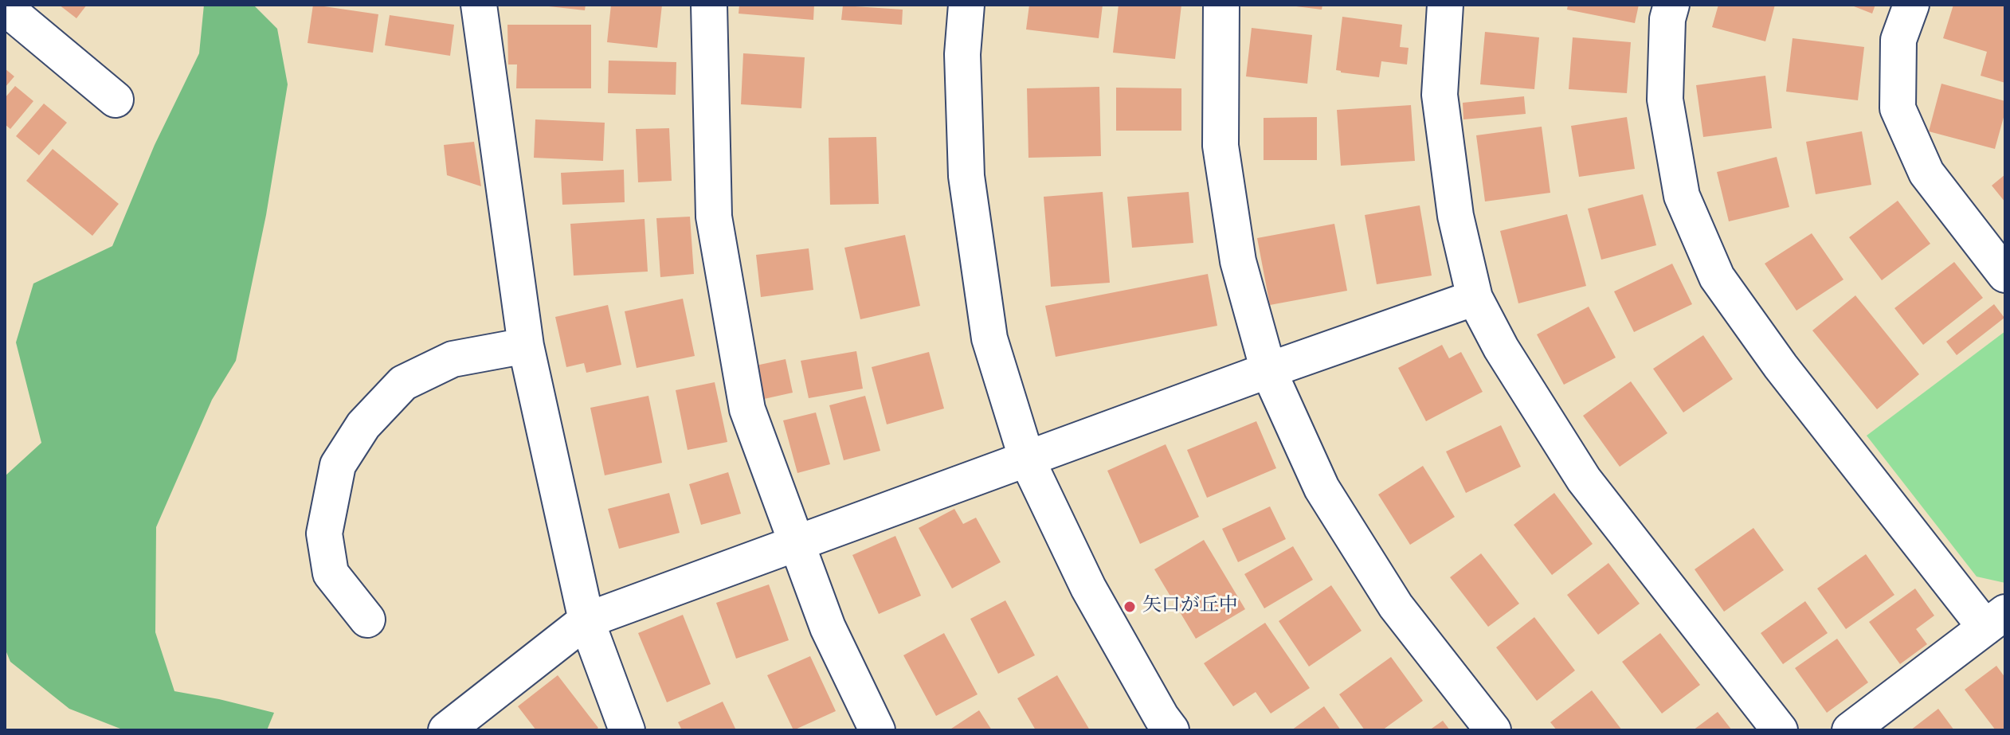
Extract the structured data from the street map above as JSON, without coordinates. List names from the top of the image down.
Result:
{
  "places": ["矢口が丘中"]
}
